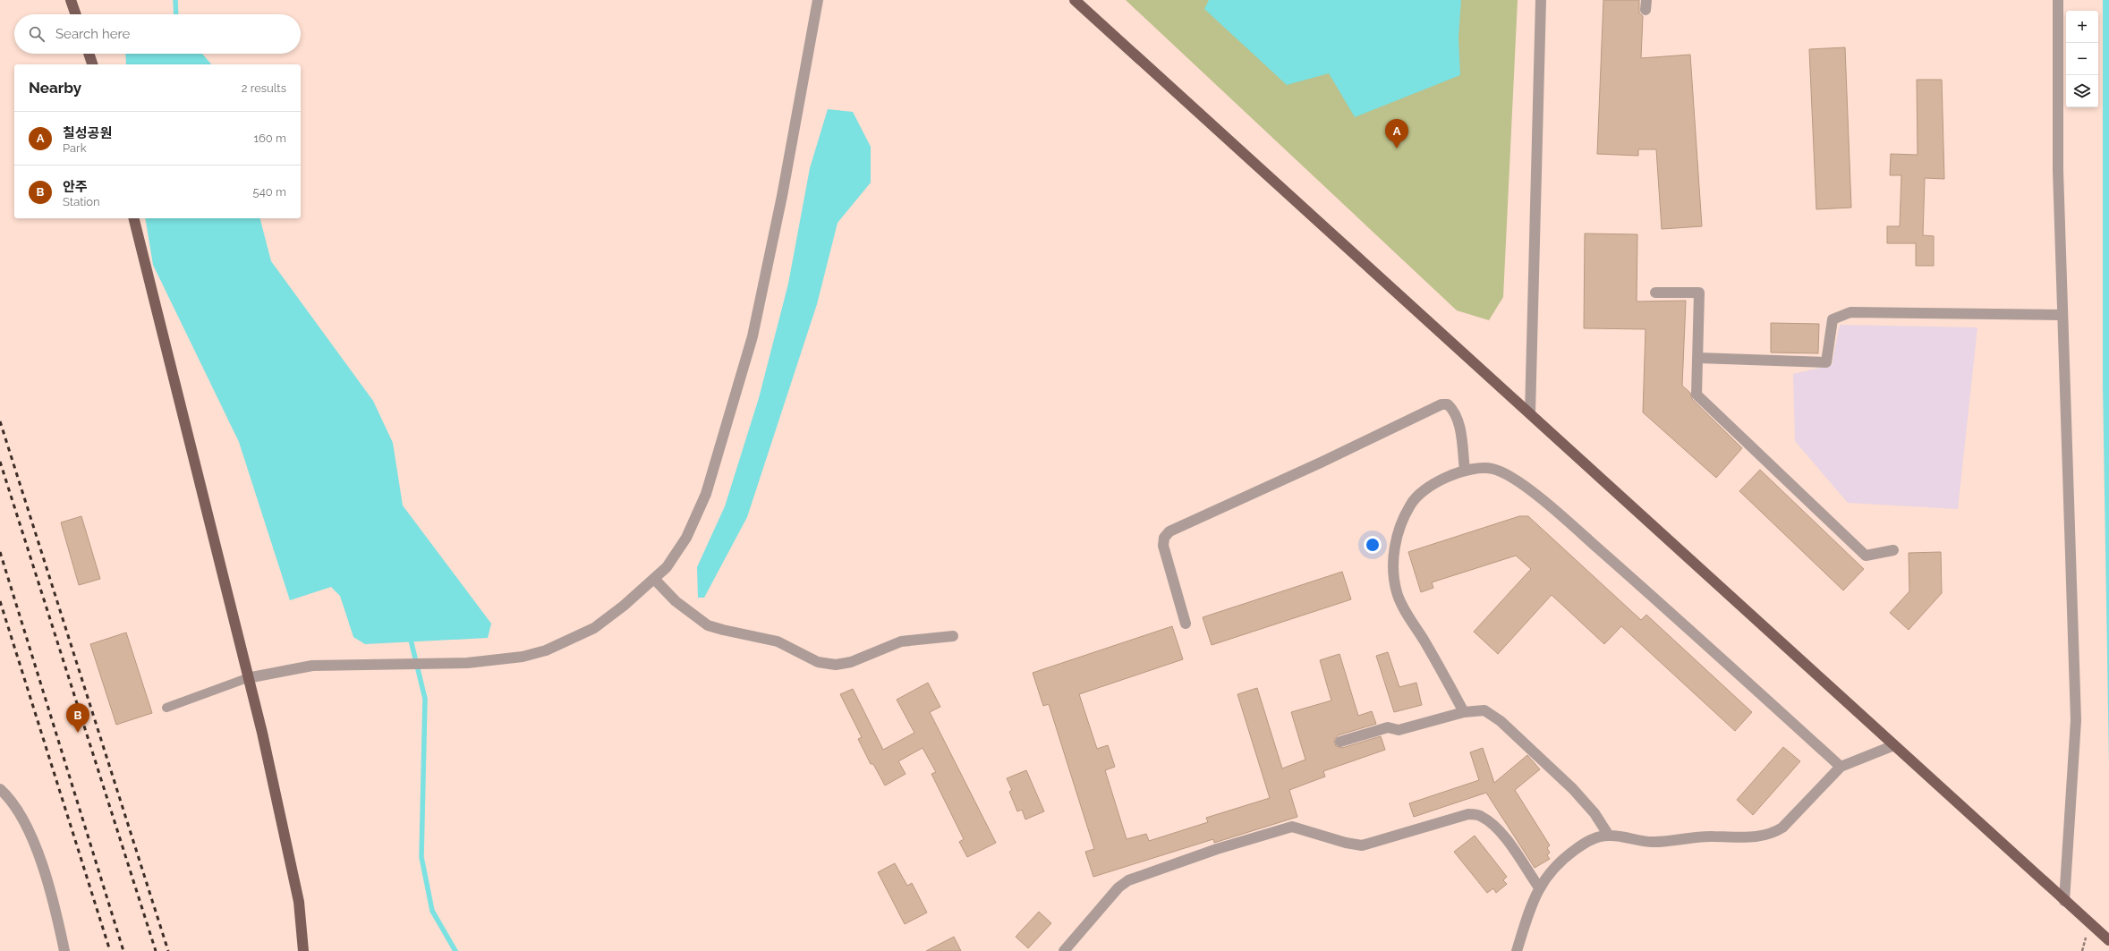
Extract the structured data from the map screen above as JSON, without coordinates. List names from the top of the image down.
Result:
{
  "page": {
    "map_buttons": ["+", "−"],
    "search": "Search here",
    "heading": ["Nearby", "2 results"],
    "list": [
      {
        "mark": "A",
        "name": "칠성공원",
        "note": "Park",
        "value": "160 m"
      },
      {
        "mark": "B",
        "name": "안주",
        "note": "Station",
        "value": "540 m"
      }
    ],
    "pins": ["A", "B"]
  }
}
